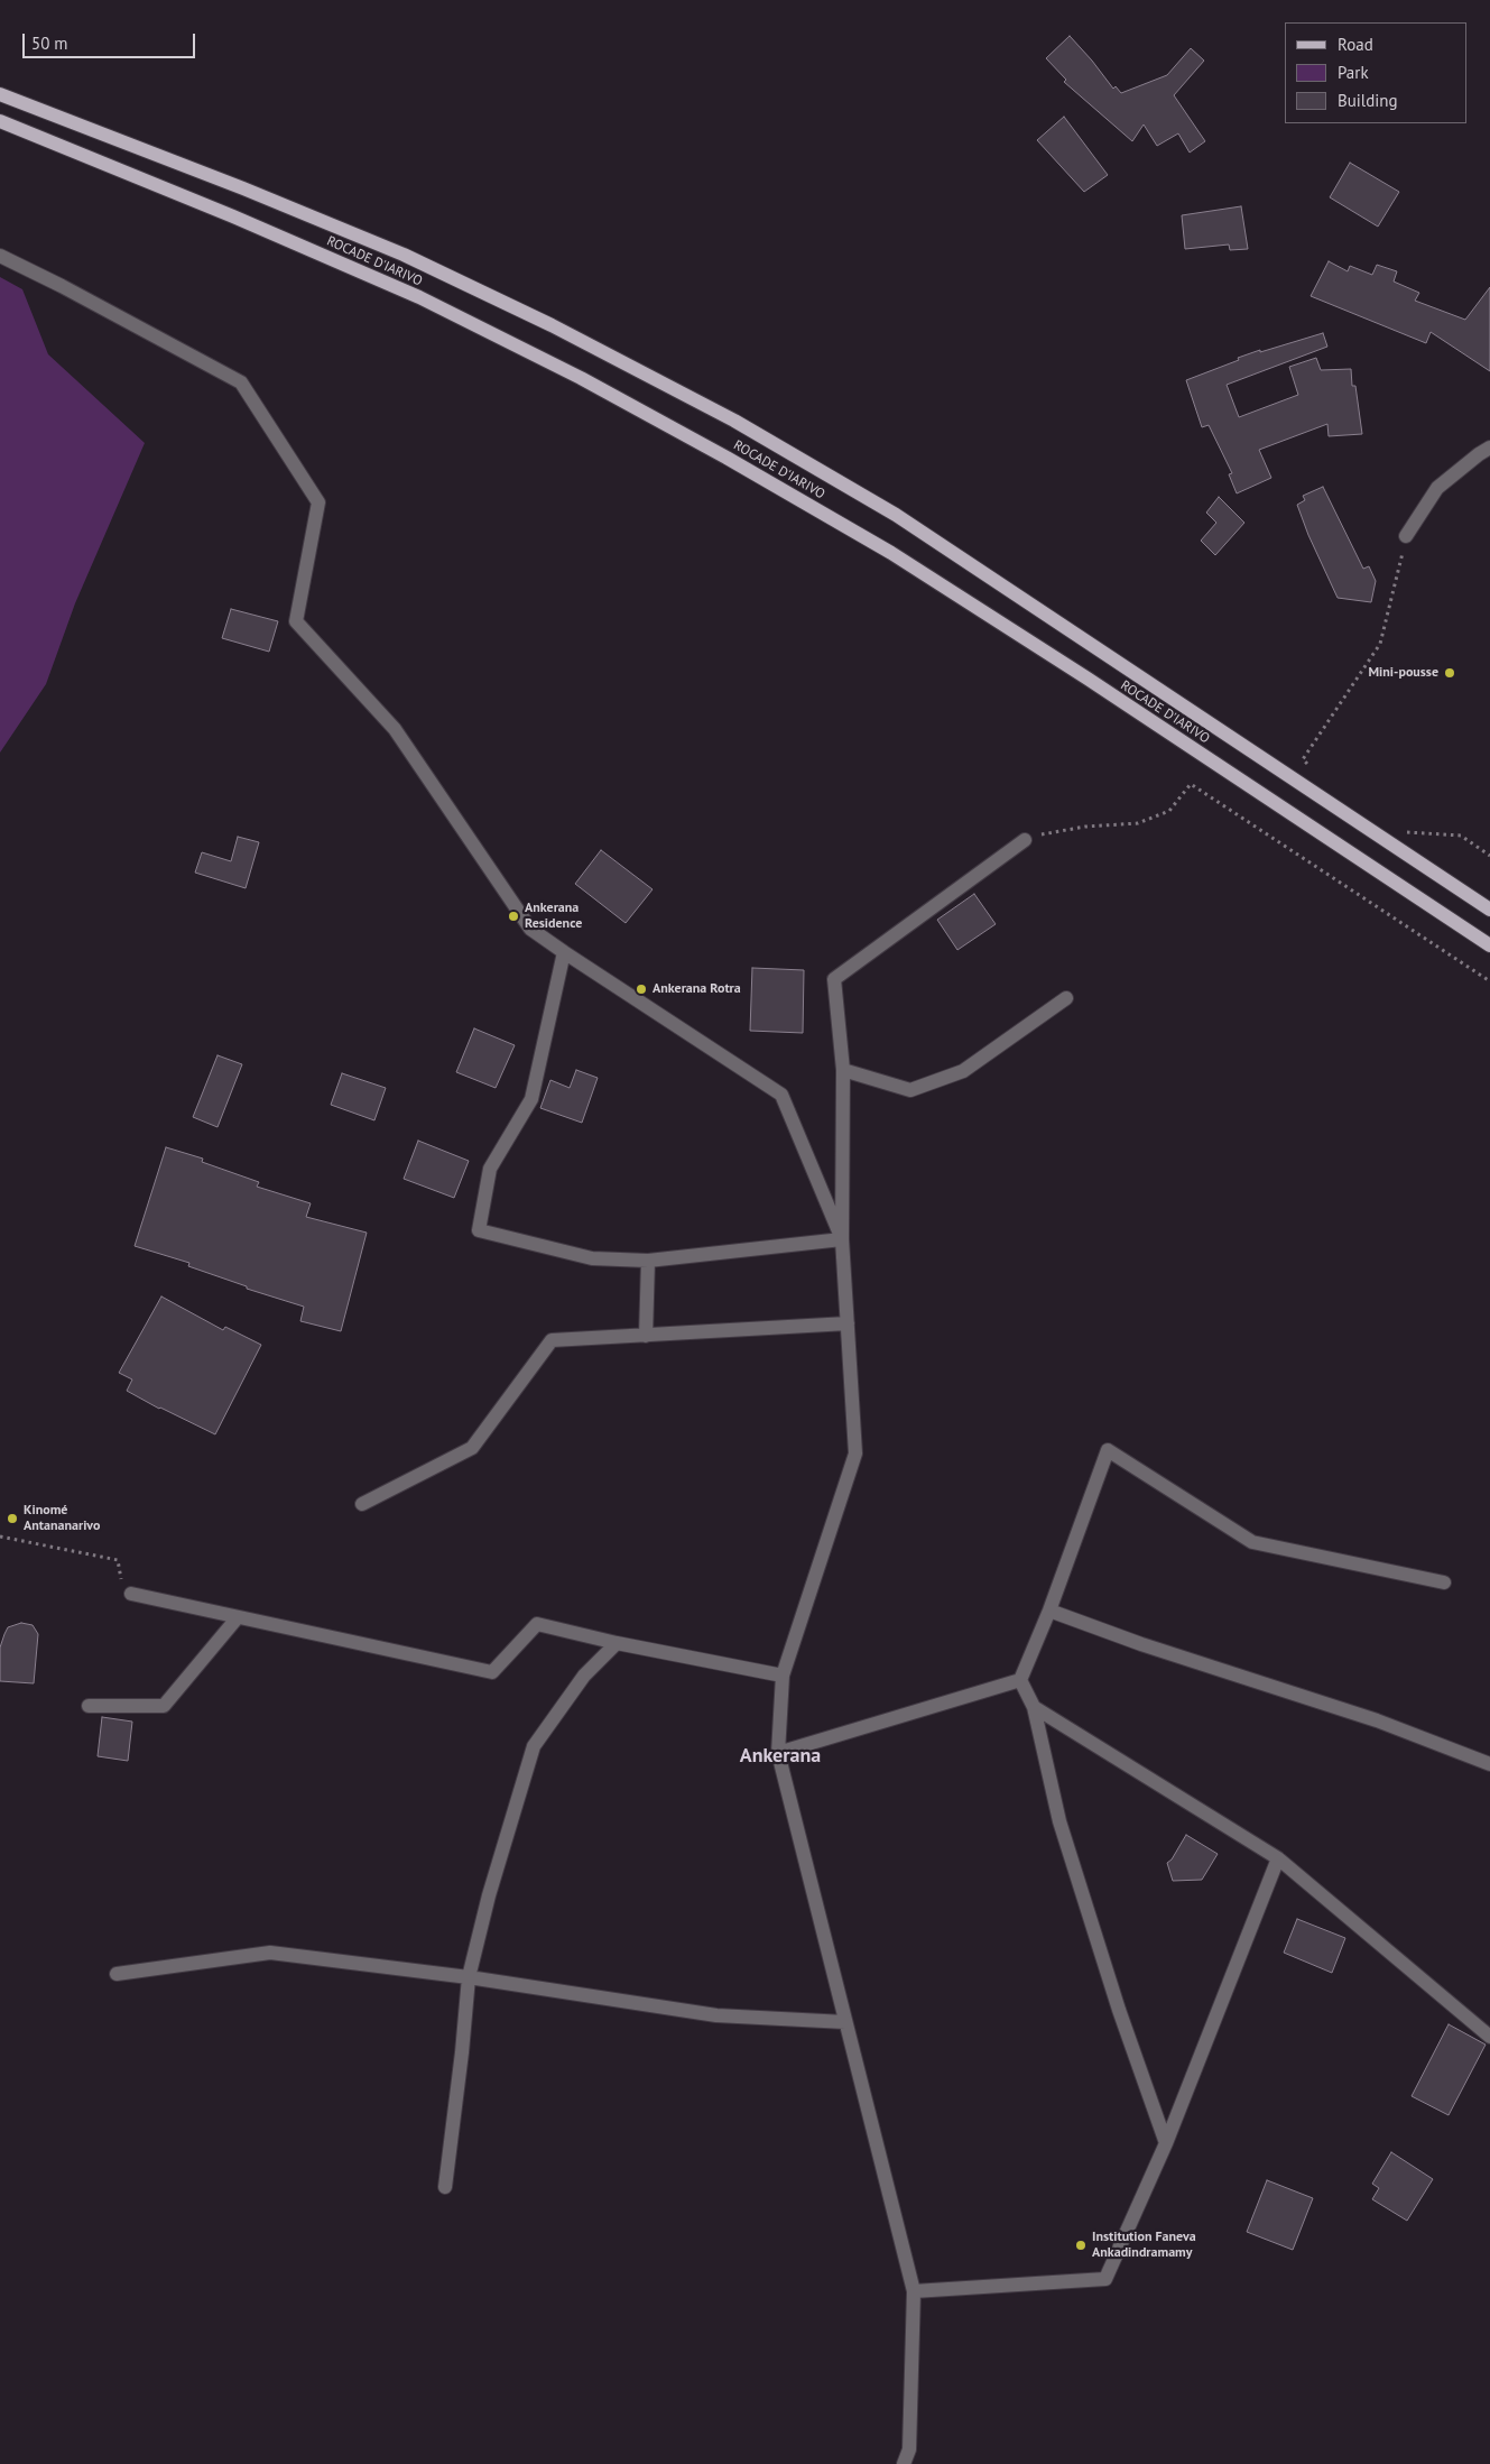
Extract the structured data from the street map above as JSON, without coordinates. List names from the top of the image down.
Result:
{
  "streets": {
    "main road": ["ROCADE D'IARIVO"]
  },
  "districts": ["Ankerana"],
  "places": [
    "Mini-pousse",
    "Ankerana Residence",
    "Ankerana Rotra",
    "Kinomé Antananarivo",
    "Institution Faneva Ankadindramamy"
  ],
  "legend": ["Road", "Park", "Building"],
  "scale_bar": "50 m"
}
